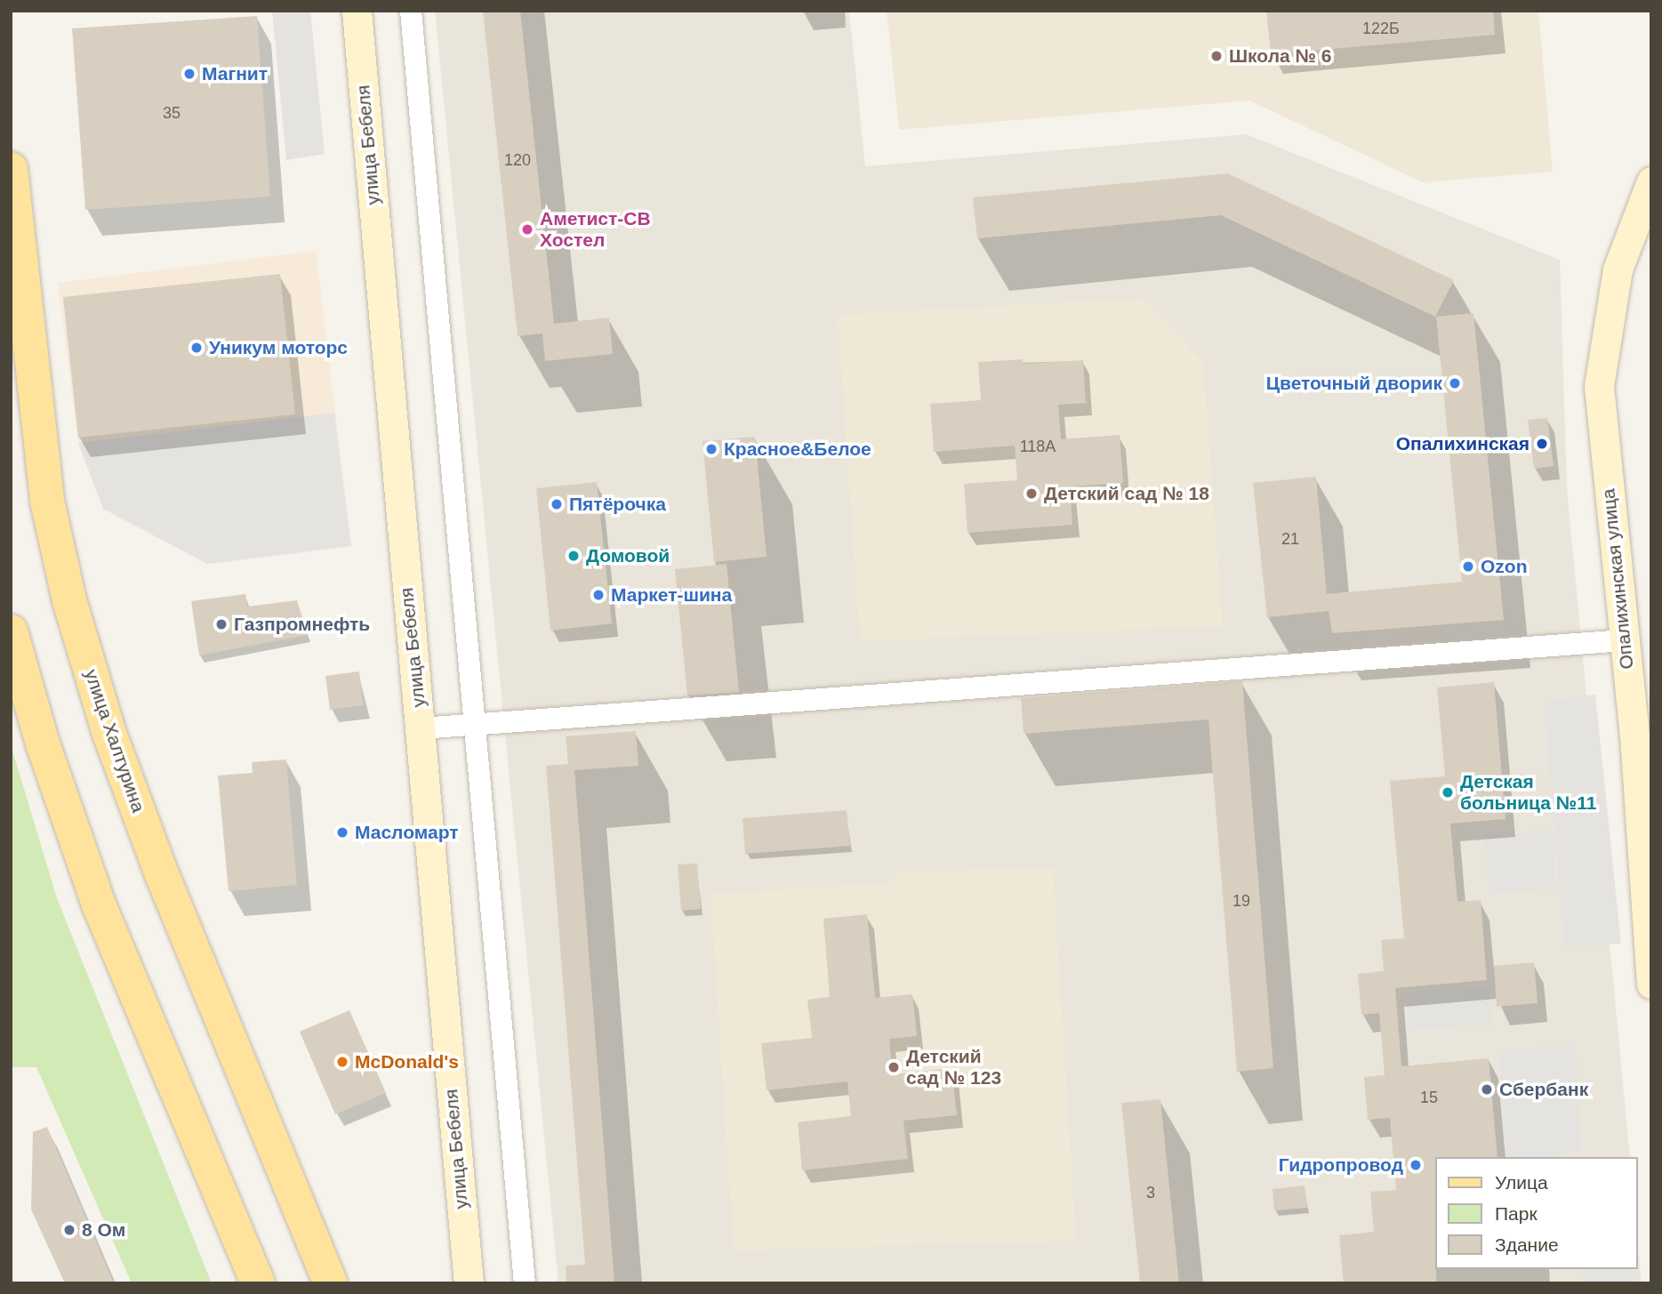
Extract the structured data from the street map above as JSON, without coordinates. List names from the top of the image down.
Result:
{
  "streets": {
    "main road": ["улица Бебеля", "Опалихинская улица", "улица Халтурина"]
  },
  "places": [
    "Школа № 6",
    "Магнит",
    "Аметист-СВ Хостел",
    "Уникум моторс",
    "Цветочный дворик",
    "Опалихинская",
    "Красное&Белое",
    "Детский сад № 18",
    "Пятёрочка",
    "Домовой",
    "Ozon",
    "Маркет-шина",
    "Газпромнефть",
    "Детская больница №11",
    "Масломарт",
    "McDonald's",
    "Детский сад № 123",
    "Сбербанк",
    "Гидропровод",
    "8 Ом"
  ],
  "house_numbers": [
    "122Б",
    "35",
    "120",
    "118А",
    "21",
    "19",
    "15",
    "3"
  ],
  "legend": ["Улица", "Парк", "Здание"]
}
